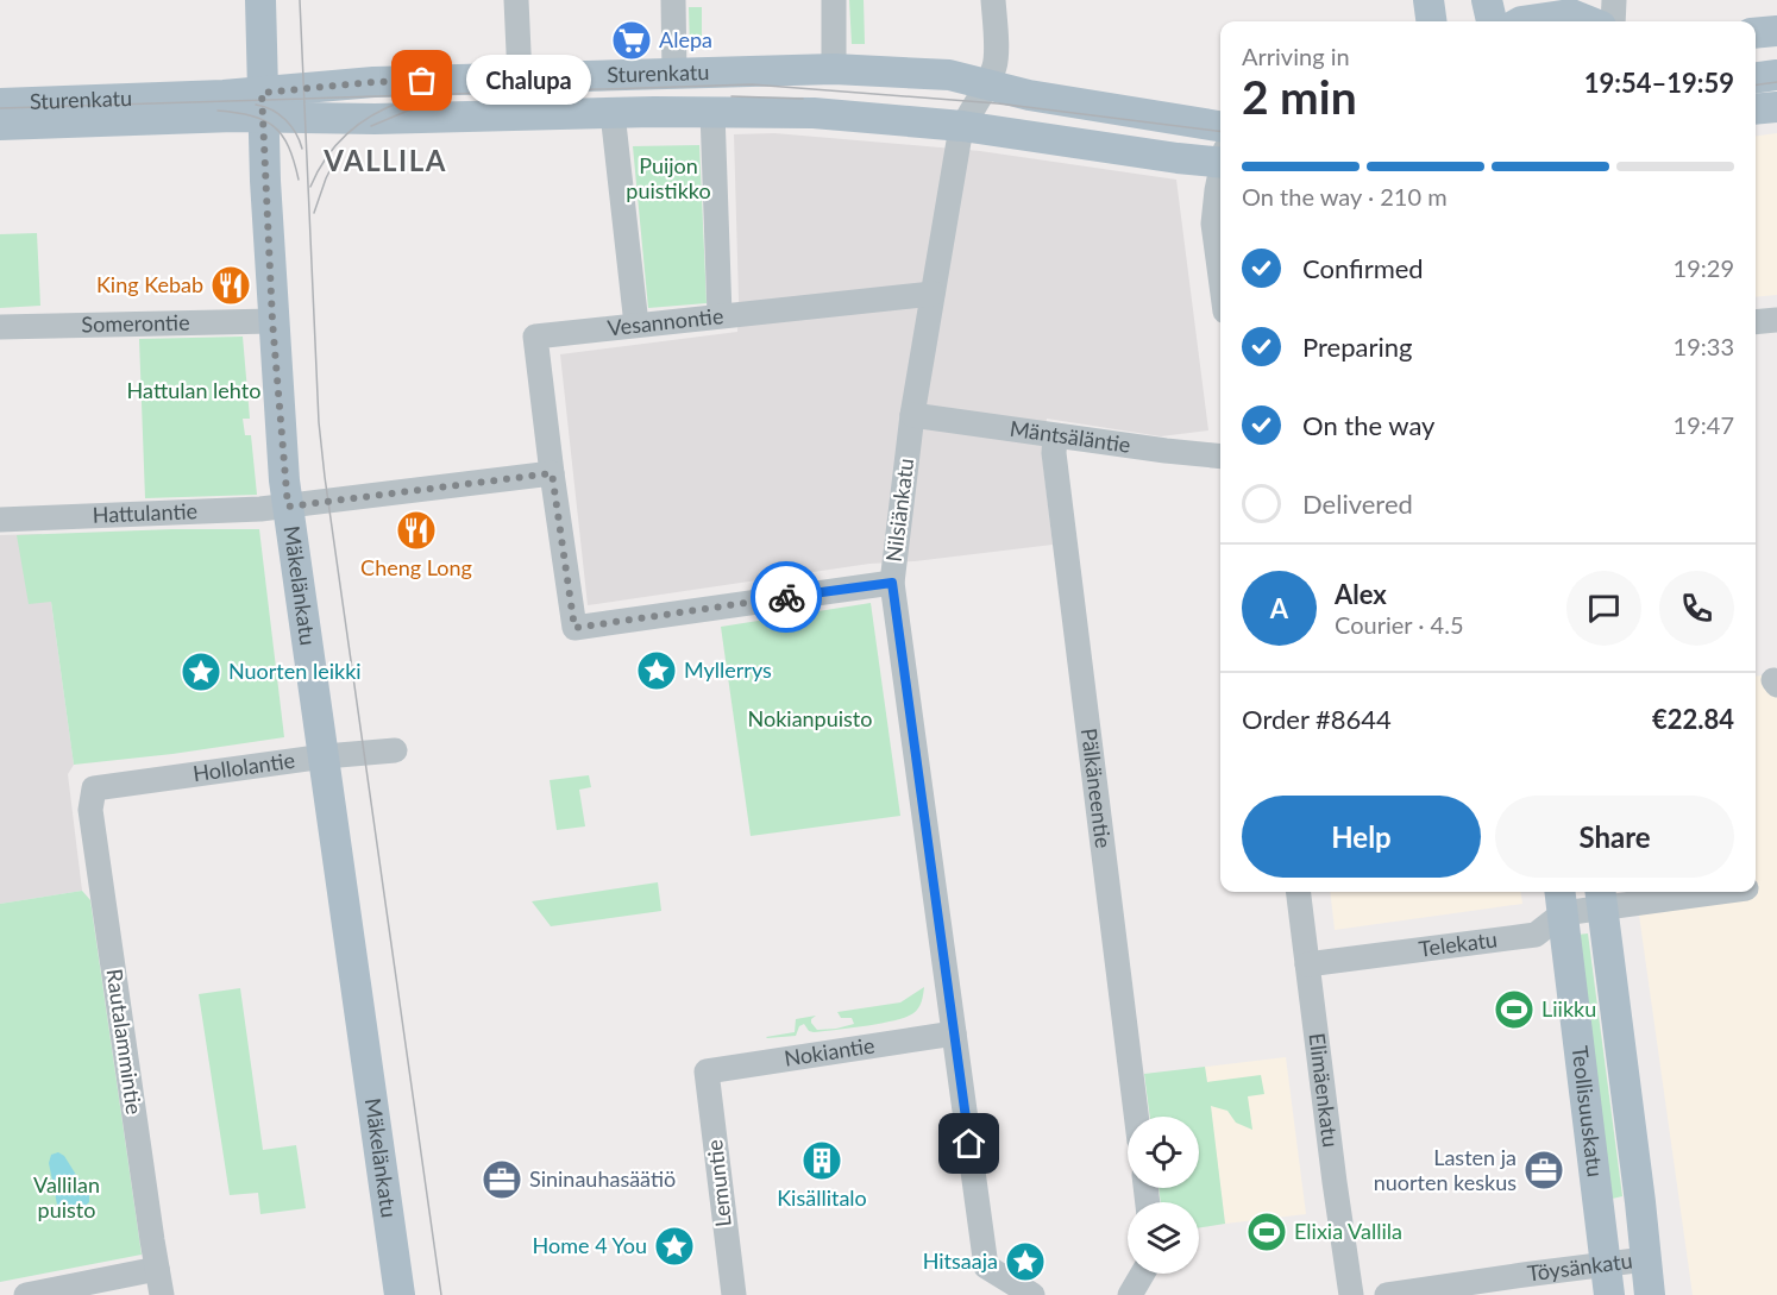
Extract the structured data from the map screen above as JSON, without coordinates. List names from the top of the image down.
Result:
{
  "streets": {
    "main road": ["Sturenkatu", "Mäkelänkatu", "Teollisuuskatu"],
    "street": [
      "Vesannontie",
      "Somerontie",
      "Mäntsäläntie",
      "Nilsiänkatu",
      "Hattulantie",
      "Hollolantie",
      "Pälkäneentie",
      "Telekatu",
      "Rautalammintie",
      "Nokiantie",
      "Elimäenkatu",
      "Lemuntie",
      "Töysänkatu"
    ]
  },
  "crossings": [
    ["Sturenkatu", "Nilsiänkatu"],
    ["Sturenkatu", "Mäkelänkatu"],
    ["Vesannontie", "Nilsiänkatu"],
    ["Vesannontie", "Hattulantie"],
    ["Somerontie", "Mäkelänkatu"],
    ["Mäntsäläntie", "Nilsiänkatu"],
    ["Mäntsäläntie", "Pälkäneentie"],
    ["Nilsiänkatu", "Nokiantie"],
    ["Hattulantie", "Mäkelänkatu"],
    ["Mäkelänkatu", "Hollolantie"],
    ["Hollolantie", "Rautalammintie"],
    ["Telekatu", "Elimäenkatu"],
    ["Telekatu", "Teollisuuskatu"],
    ["Nokiantie", "Lemuntie"],
    ["Teollisuuskatu", "Töysänkatu"]
  ],
  "districts": ["VALLILA"],
  "parks": [
    "Puijon puistikko",
    "Hattulan lehto",
    "Nokianpuisto",
    "Vallilan puisto"
  ],
  "places": {
    "supermarket": ["Alepa"],
    "other": ["Chalupa"],
    "restaurant": ["King Kebab", "Cheng Long"],
    "place": [
      "Myllerrys",
      "Nuorten leikki",
      "Home 4 You",
      "Hitsaaja"
    ],
    "sports": ["Liikku", "Elixia Vallila"],
    "building": ["Kisällitalo"],
    "office": ["Lasten ja nuorten keskus", "Sininauhasäätiö"]
  },
  "page": {
    "heading": ["2 min", "Arriving in", "19:54–19:59"],
    "panel": [
      "Alex",
      "Courier · 4.5",
      "Order #8644",
      "€22.84"
    ],
    "bubble": "Chalupa",
    "bar": "On the way · 210 m",
    "list": [
      ["Confirmed", "19:29"],
      ["Preparing", "19:33"],
      ["On the way", "19:47"],
      "Delivered"
    ],
    "round": "A",
    "buttons": ["Help", "Share"]
  }
}
